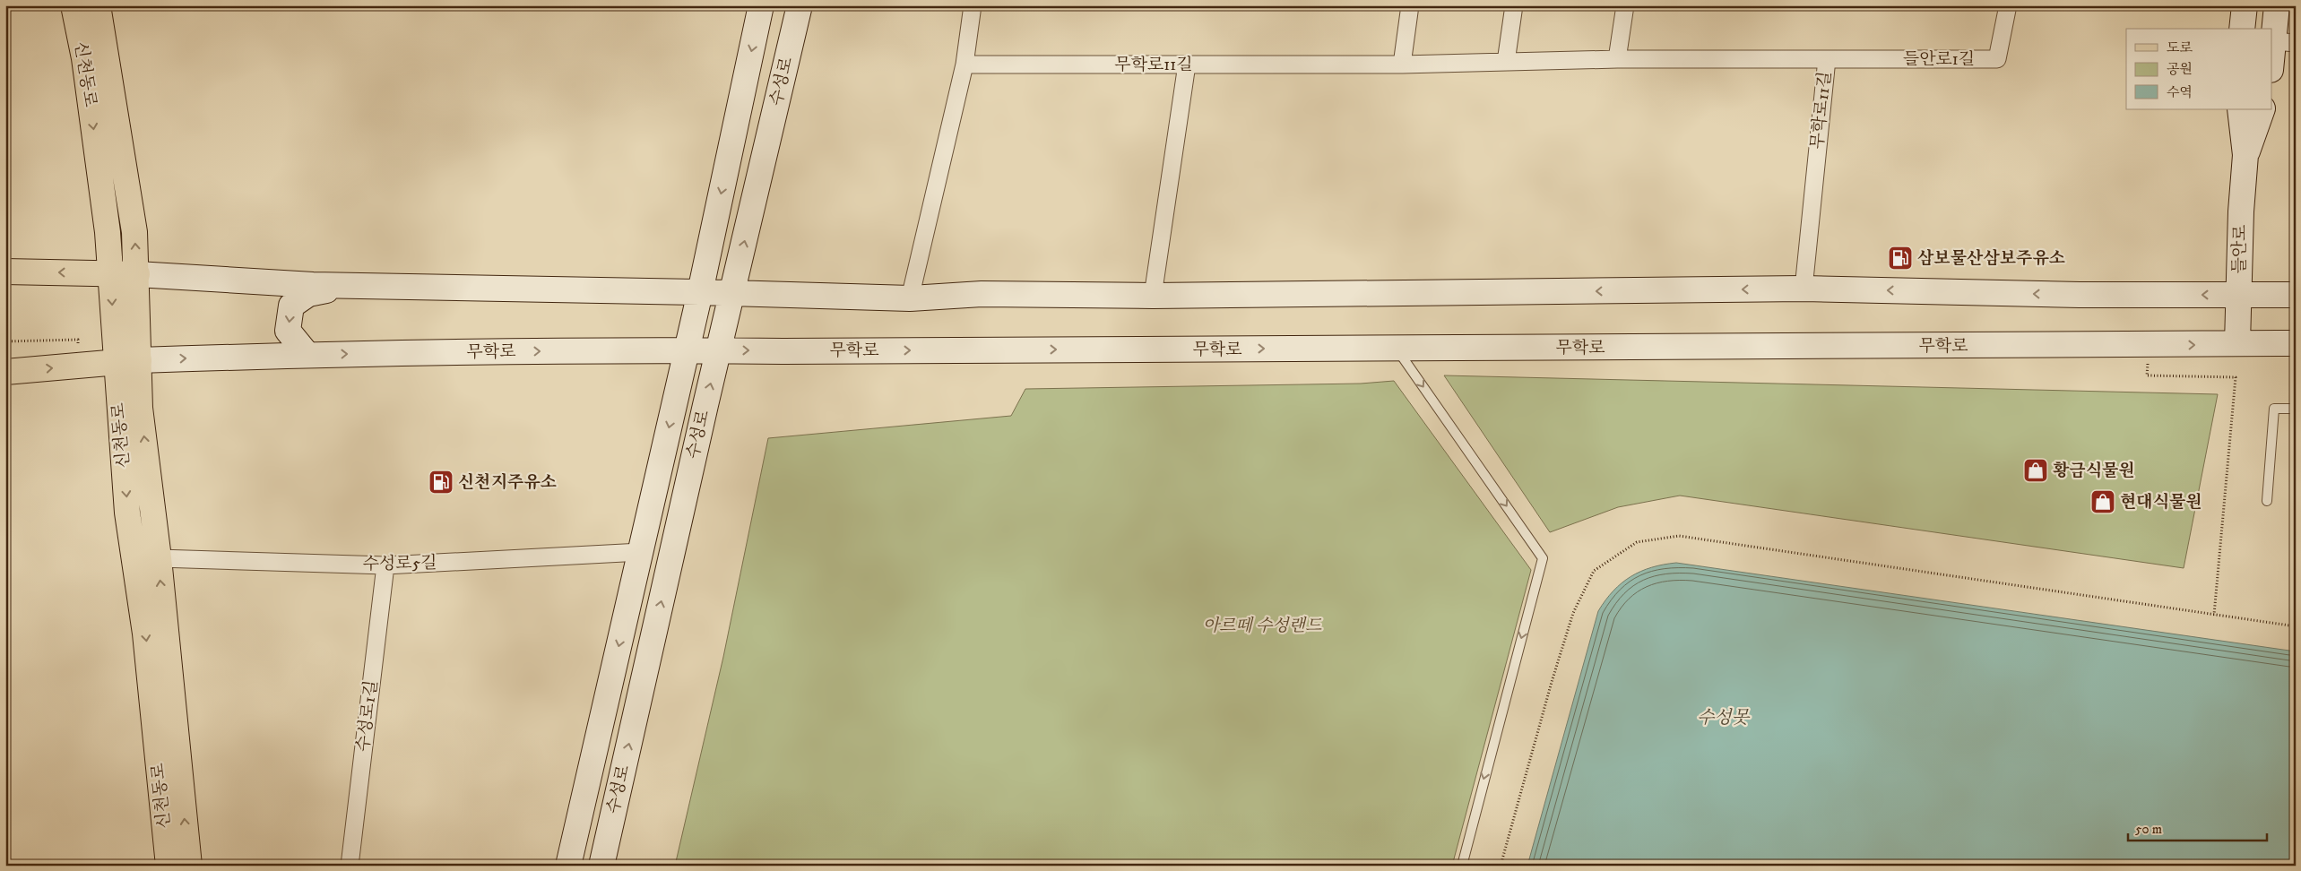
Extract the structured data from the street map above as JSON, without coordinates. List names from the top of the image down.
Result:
{
  "streets": {
    "main road": [
      "신천동로",
      "수성로",
      "들안로",
      "무학로"
    ],
    "street": [
      "들안로1길",
      "무학로11길",
      "수성로5길",
      "수성로1길"
    ]
  },
  "crossings": [
    ["들안로1길", "무학로11길"],
    ["신천동로", "무학로"],
    ["신천동로", "수성로5길"],
    ["수성로", "무학로"],
    ["수성로", "수성로5길"],
    ["들안로", "무학로"],
    ["수성로5길", "수성로1길"]
  ],
  "water": ["수성못"],
  "parks": ["아르떼 수성랜드"],
  "places": {
    "fuel station": ["삼보물산삼보주유소", "신천지주유소"],
    "shop": ["황금식물원", "현대식물원"]
  },
  "legend": ["도로", "공원", "수역"],
  "scale_bar": "50 m"
}
